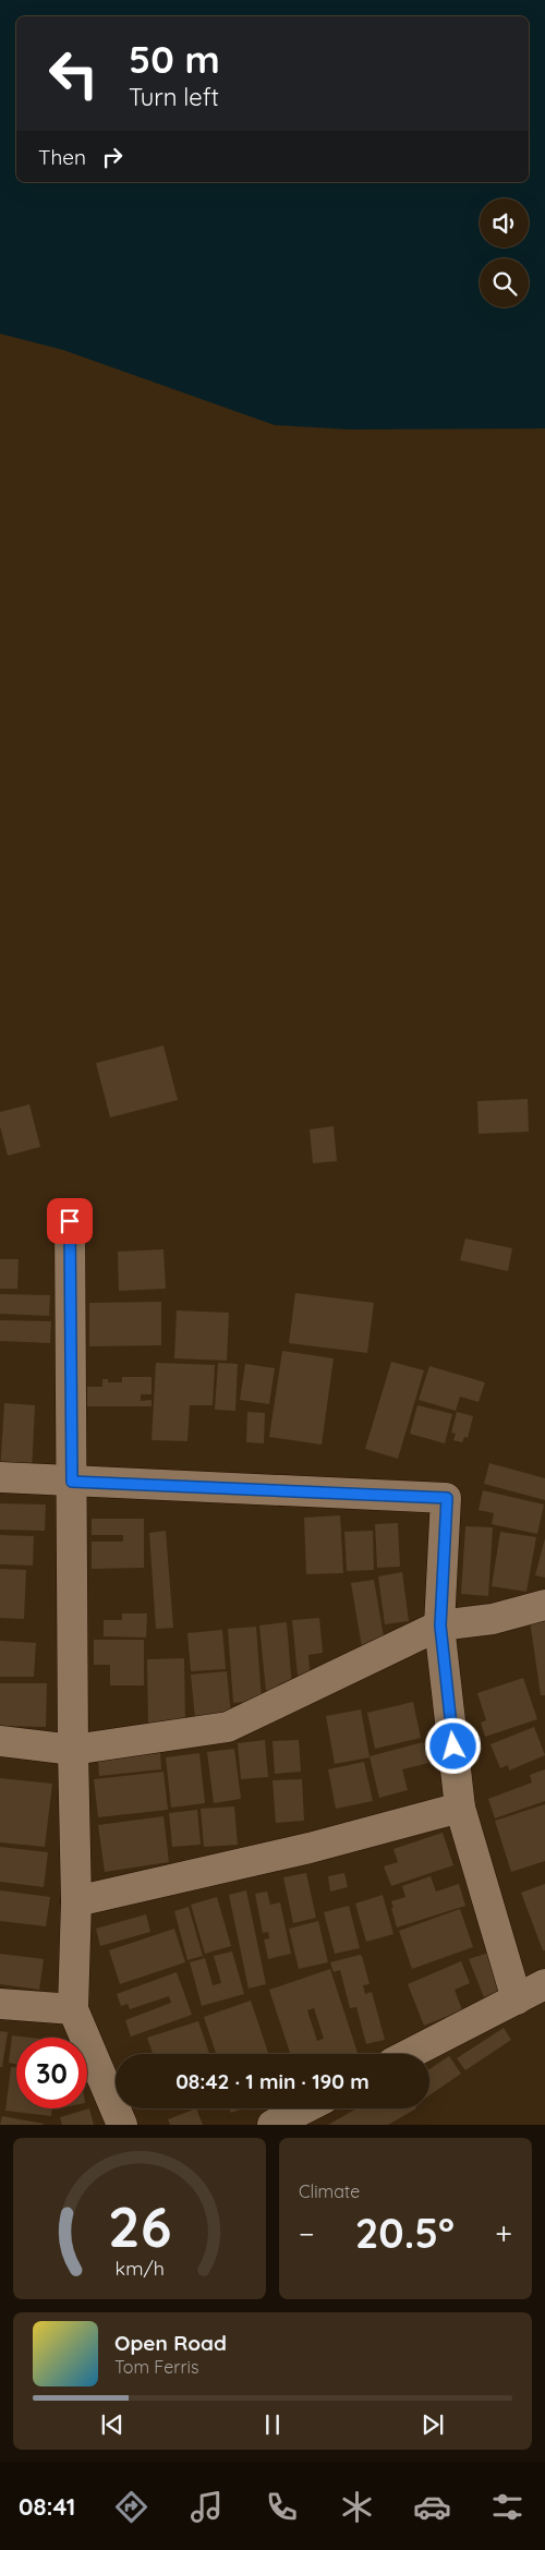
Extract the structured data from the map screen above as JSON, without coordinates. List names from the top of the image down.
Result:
{
  "page": {
    "turn": ["50 m", "Turn left"],
    "then": "Then",
    "limit": "30",
    "trip": "08:42 · 1 min · 190 m",
    "tile": "Climate",
    "heat": ["−", "20.5°", "+"],
    "song": ["Open Road", "Tom Ferris"],
    "tabs": "08:41",
    "gauge": ["26", "km/h"]
  }
}
